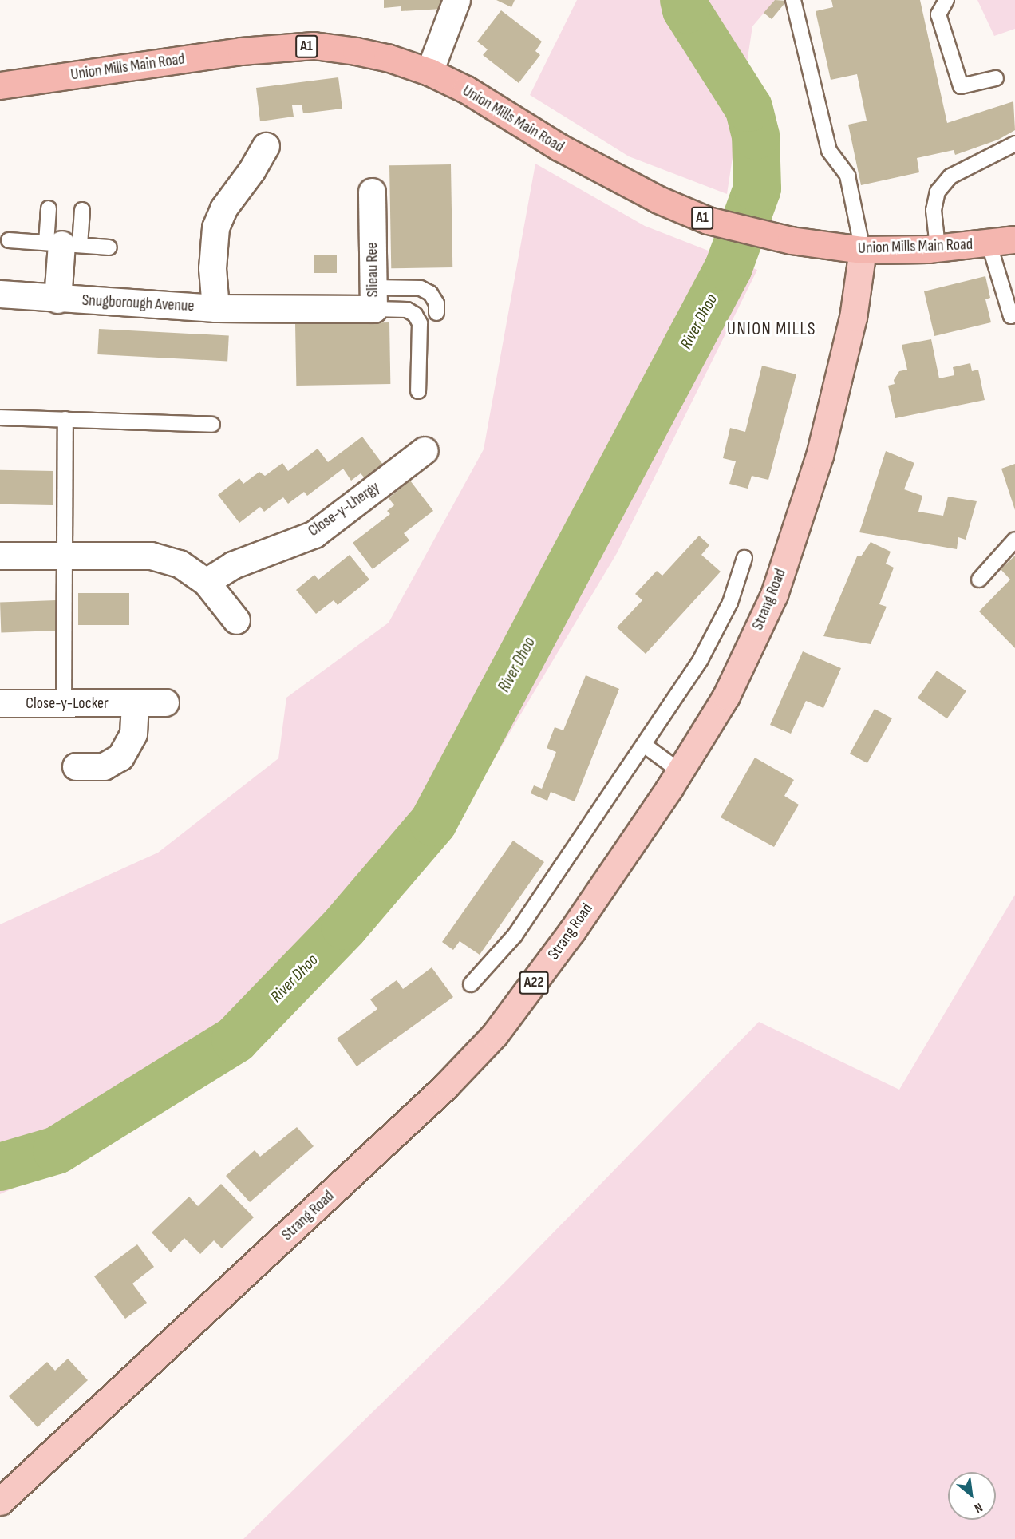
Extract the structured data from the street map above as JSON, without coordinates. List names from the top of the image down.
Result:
{
  "streets": {
    "highway": ["A1", "Union Mills Main Road"],
    "main road": ["Strang Road", "A22"],
    "street": [
      "Slieau Ree",
      "Snugborough Avenue",
      "Close-y-Lhergy",
      "Close-y-Locker"
    ]
  },
  "crossings": [
    ["Union Mills Main Road", "Strang Road"],
    ["Slieau Ree", "Snugborough Avenue"]
  ],
  "districts": ["UNION MILLS"],
  "water": ["River Dhoo"],
  "north": "bottom right"
}
